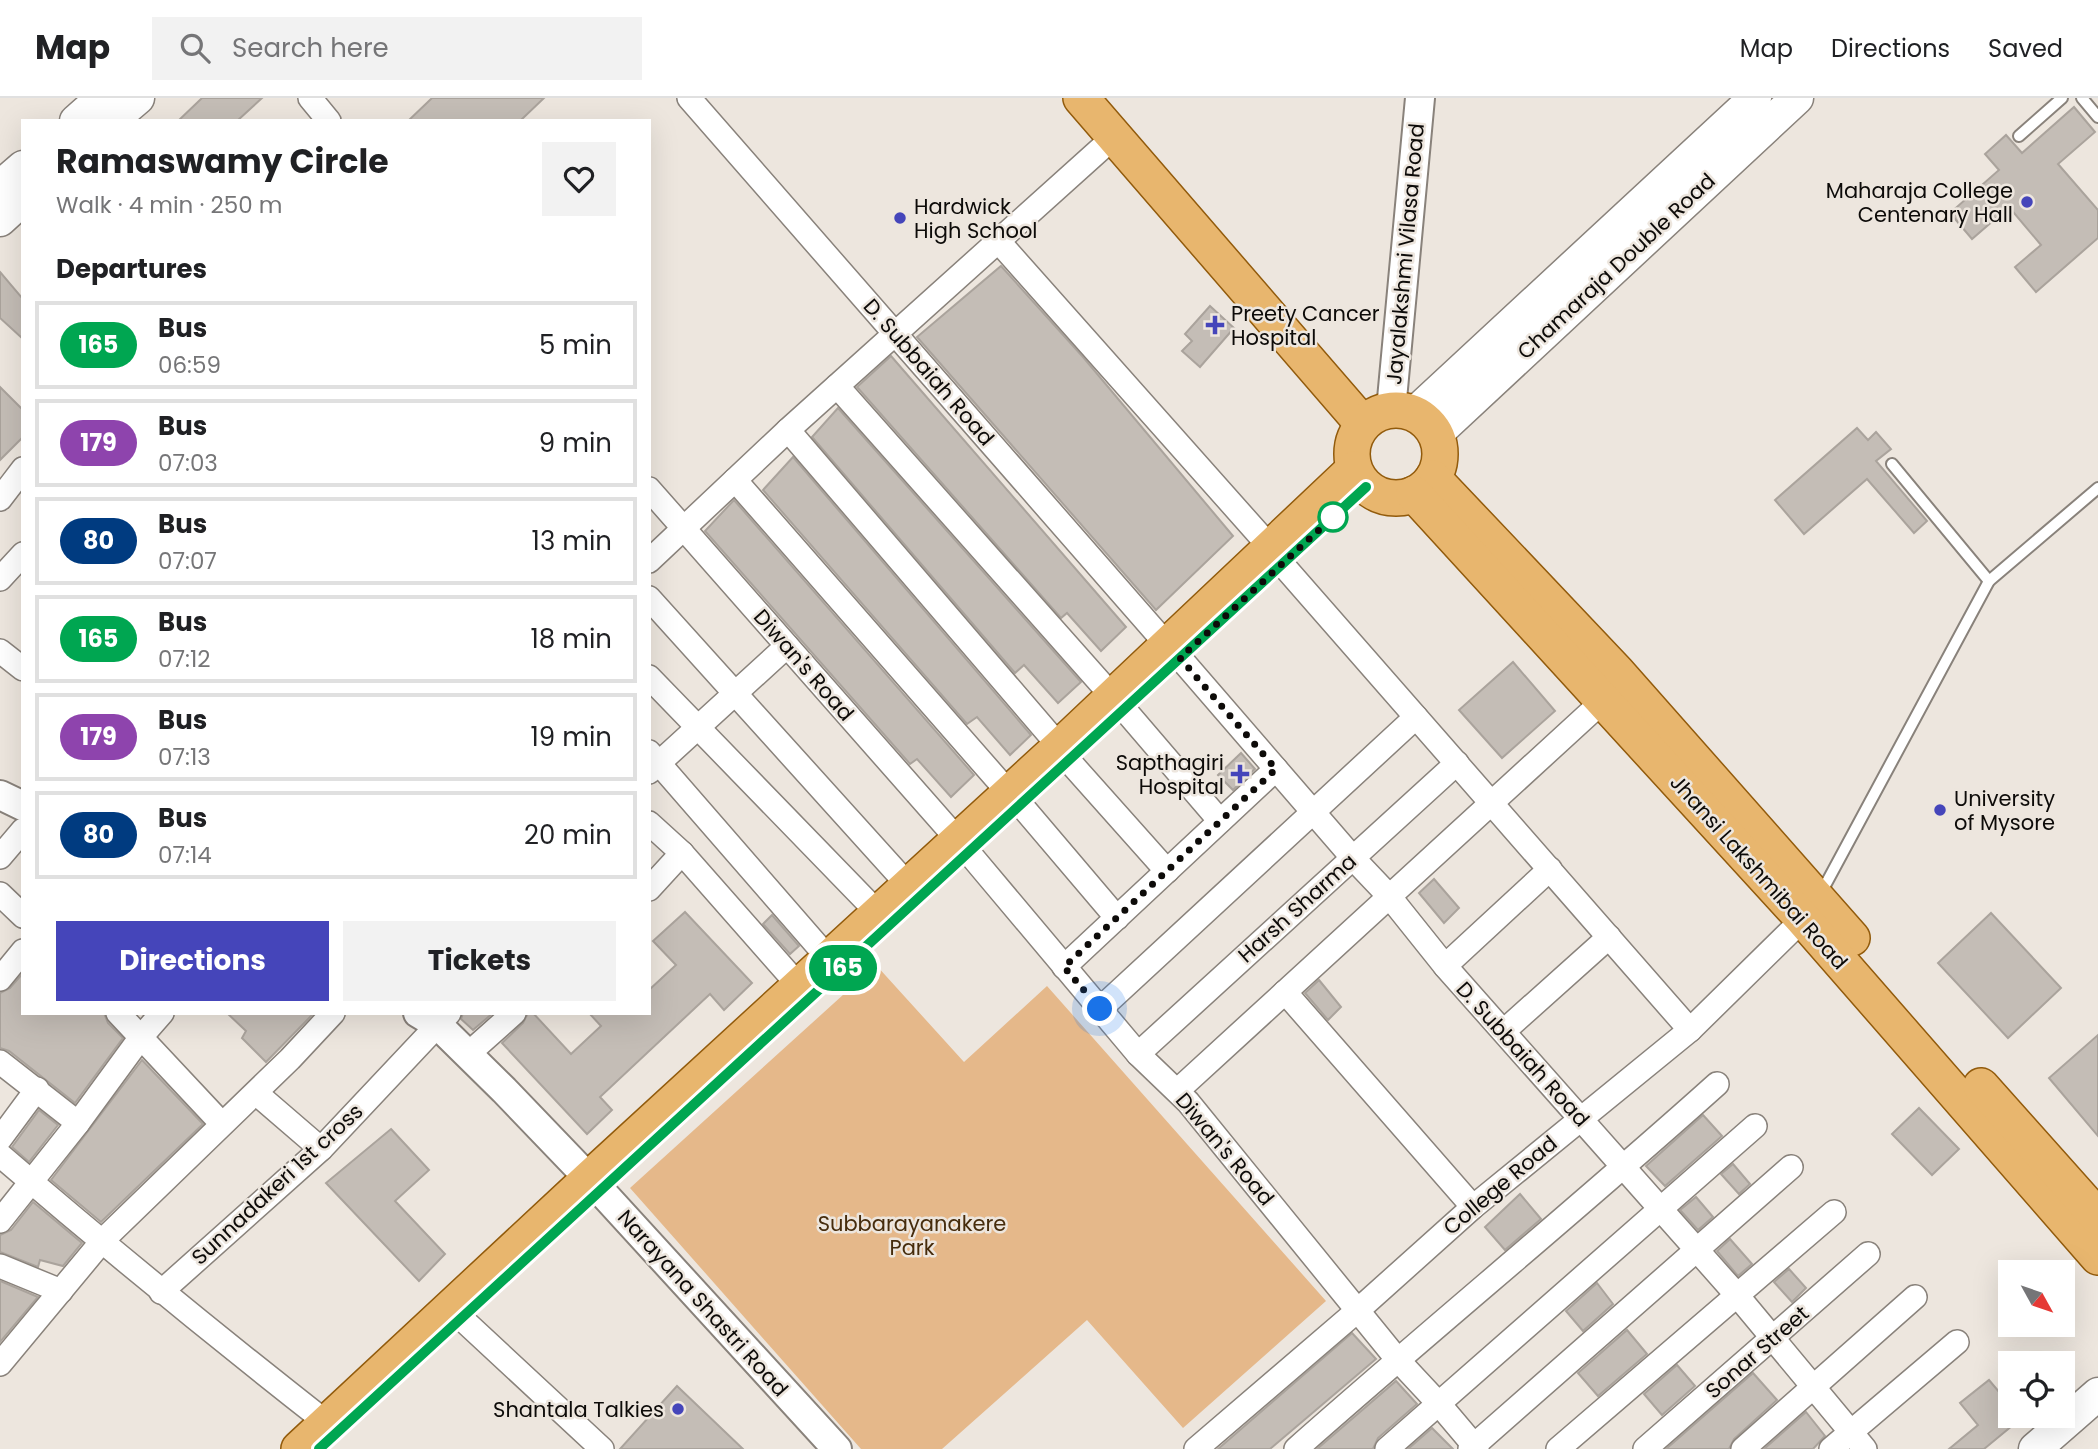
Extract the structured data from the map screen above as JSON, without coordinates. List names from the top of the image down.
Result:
{
  "streets": {
    "main road": ["Chamaraja Double Road", "Jhansi Lakshmibai Road"],
    "street": [
      "Jayalakshmi Vilasa Road",
      "D. Subbaiah Road",
      "Diwan's Road",
      "Harsh Sharma",
      "Sunnadakeri 1st cross",
      "College Road",
      "Narayana Shastri Road",
      "Sonar Street"
    ]
  },
  "crossings": [
    ["Jayalakshmi Vilasa Road", "Chamaraja Double Road"],
    ["Jayalakshmi Vilasa Road", "Jhansi Lakshmibai Road"],
    ["Chamaraja Double Road", "Jhansi Lakshmibai Road"],
    ["D. Subbaiah Road", "Harsh Sharma"],
    ["D. Subbaiah Road", "College Road"],
    ["D. Subbaiah Road", "Sonar Street"],
    ["Diwan's Road", "Harsh Sharma"],
    ["Diwan's Road", "College Road"],
    ["Jhansi Lakshmibai Road", "College Road"],
    ["Sunnadakeri 1st cross", "Narayana Shastri Road"]
  ],
  "parks": ["Subbarayanakere Park"],
  "places": {
    "other": [
      "Maharaja College Centenary Hall",
      "Hardwick High School",
      "University of Mysore",
      "Shantala Talkies"
    ],
    "health": ["Preety Cancer Hospital", "Sapthagiri Hospital"]
  },
  "lines": ["bus line 165"],
  "north": "bottom right",
  "page": {
    "header": "Map",
    "search": "Search here",
    "nav": ["Map", "Directions", "Saved"],
    "on_map": "165",
    "heading": [
      ["Ramaswamy Circle", "Walk · 4 min · 250 m"],
      "Departures"
    ],
    "list": [
      {
        "mark": "165",
        "name": "Bus",
        "note": "06:59",
        "value": "5 min"
      },
      {
        "mark": "179",
        "name": "Bus",
        "note": "07:03",
        "value": "9 min"
      },
      {
        "mark": "80",
        "name": "Bus",
        "note": "07:07",
        "value": "13 min"
      },
      {
        "mark": "165",
        "name": "Bus",
        "note": "07:12",
        "value": "18 min"
      },
      {
        "mark": "179",
        "name": "Bus",
        "note": "07:13",
        "value": "19 min"
      },
      {
        "mark": "80",
        "name": "Bus",
        "note": "07:14",
        "value": "20 min"
      }
    ],
    "buttons": ["Directions", "Tickets"]
  }
}
